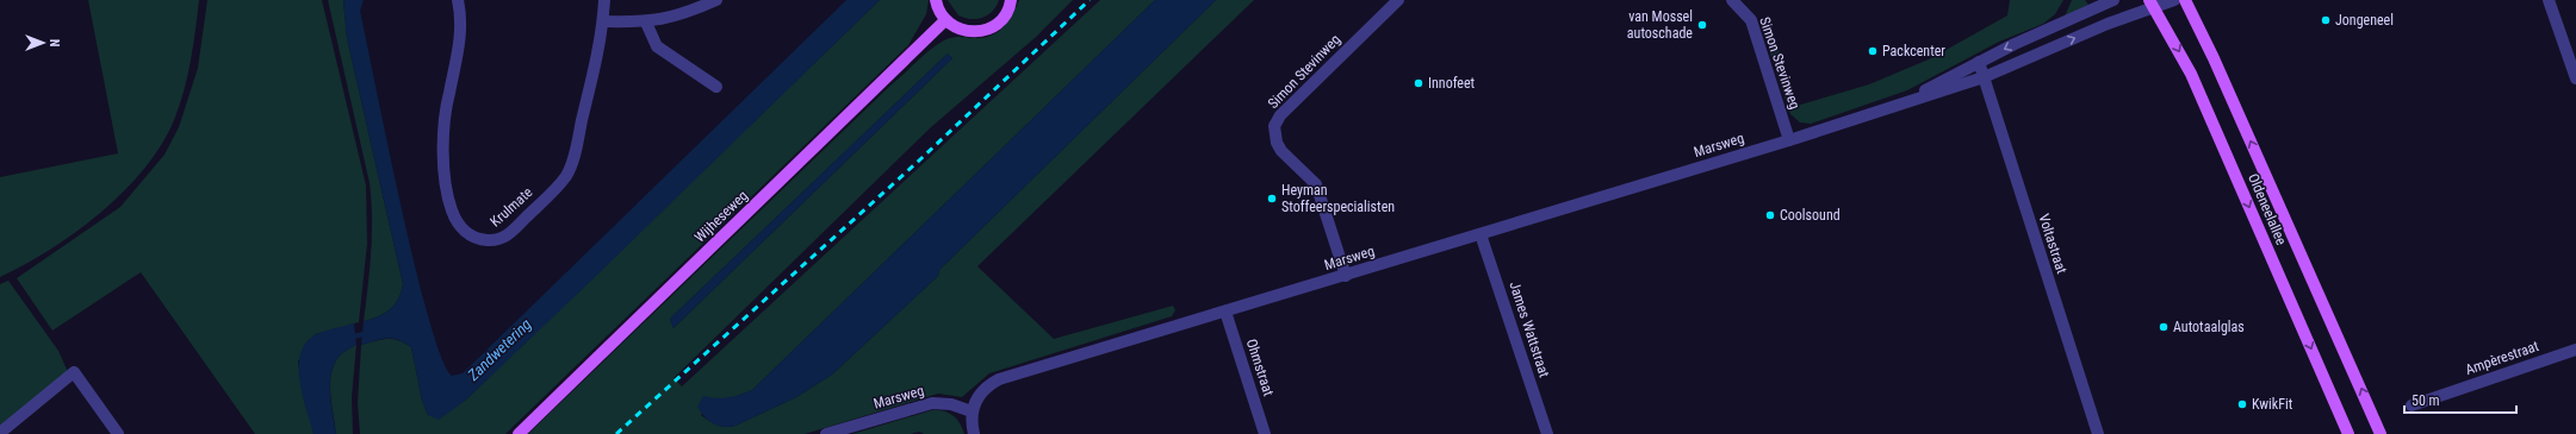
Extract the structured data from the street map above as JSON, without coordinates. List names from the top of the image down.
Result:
{
  "streets": {
    "main road": ["Oldeneelallee", "Wijheseweg"],
    "street": [
      "Simon Stevinweg",
      "Marsweg",
      "Krulmate",
      "Voltastraat",
      "James Wattstraat",
      "Ampèrestraat",
      "Ohmstraat"
    ]
  },
  "crossings": [
    ["Simon Stevinweg", "Marsweg"],
    ["Marsweg", "Oldeneelallee"],
    ["Marsweg", "Voltastraat"],
    ["Marsweg", "James Wattstraat"],
    ["Marsweg", "Ohmstraat"]
  ],
  "water": ["Zandwetering"],
  "places": [
    "Jongeneel",
    "van Mossel autoschade",
    "Packcenter",
    "Innofeet",
    "Heyman Stoffeerspecialisten",
    "Coolsound",
    "Autotaalglas",
    "KwikFit"
  ],
  "scale_bar": "50 m",
  "north": "right"
}
